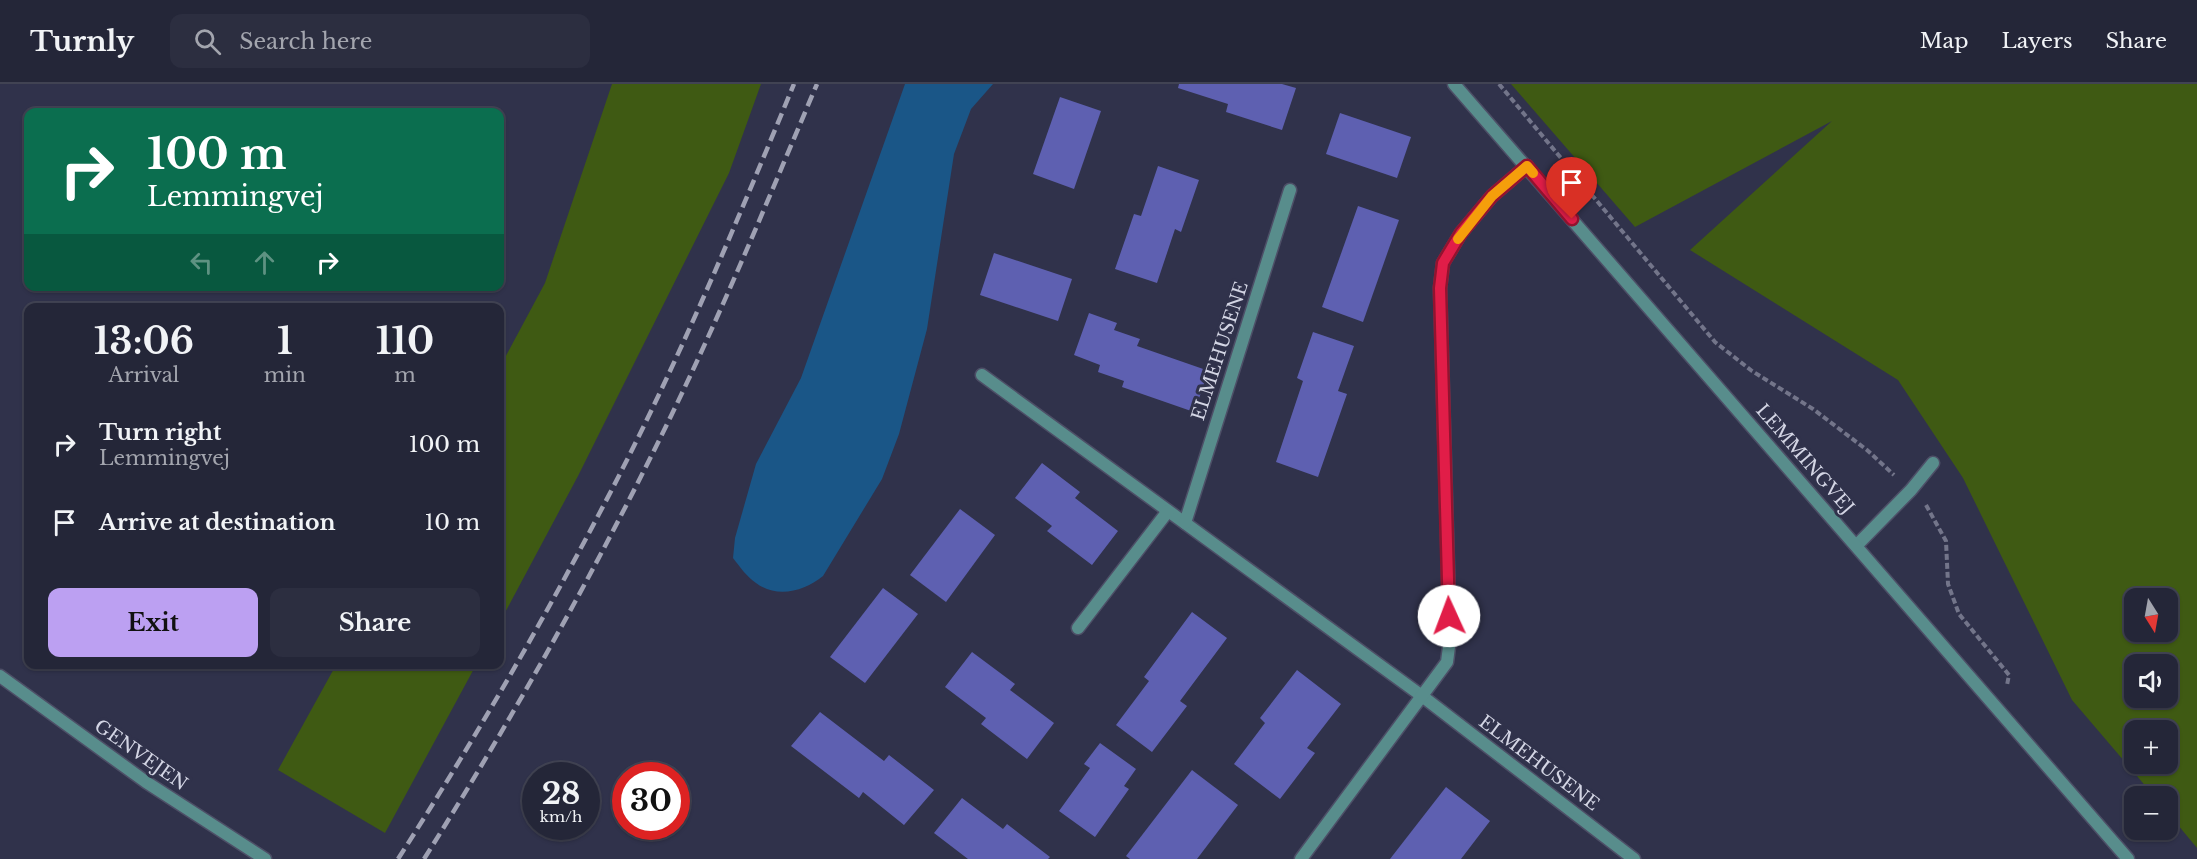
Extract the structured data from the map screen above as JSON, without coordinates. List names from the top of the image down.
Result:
{
  "streets": {
    "street": ["ELMEHUSENE", "LEMMINGVEJ", "GENVEJEN"]
  },
  "north": "bottom",
  "page": {
    "header": "Turnly",
    "search": "Search here",
    "nav": ["Map", "Layers", "Share"],
    "turn": ["100 m", "Lemmingvej"],
    "eta": [
      "13:06",
      "Arrival",
      "1",
      "min",
      "110",
      "m"
    ],
    "list": [
      {
        "name": "Turn right",
        "note": "Lemmingvej",
        "value": "100 m"
      },
      {
        "name": "Arrive at destination",
        "value": "10 m"
      }
    ],
    "buttons": ["Exit", "Share"],
    "map_buttons": ["+", "−"],
    "speed": "28 km/h",
    "limit": "30"
  }
}
